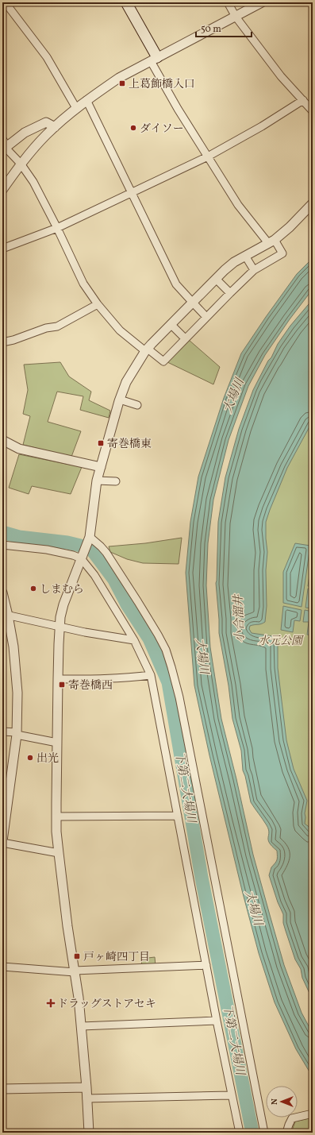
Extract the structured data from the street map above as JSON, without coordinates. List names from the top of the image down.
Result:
{
  "water": ["大場川", "小合溜井", "下第二大場川"],
  "parks": ["水元公園"],
  "places": {
    "transit": [
      "上葛飾橋入口",
      "寄巻橋東",
      "寄巻橋西",
      "戸ヶ崎四丁目"
    ],
    "other": ["ダイソー", "しまむら", "出光"],
    "health": ["ドラッグストアセキ"]
  },
  "scale_bar": "50 m",
  "north": "left"
}
